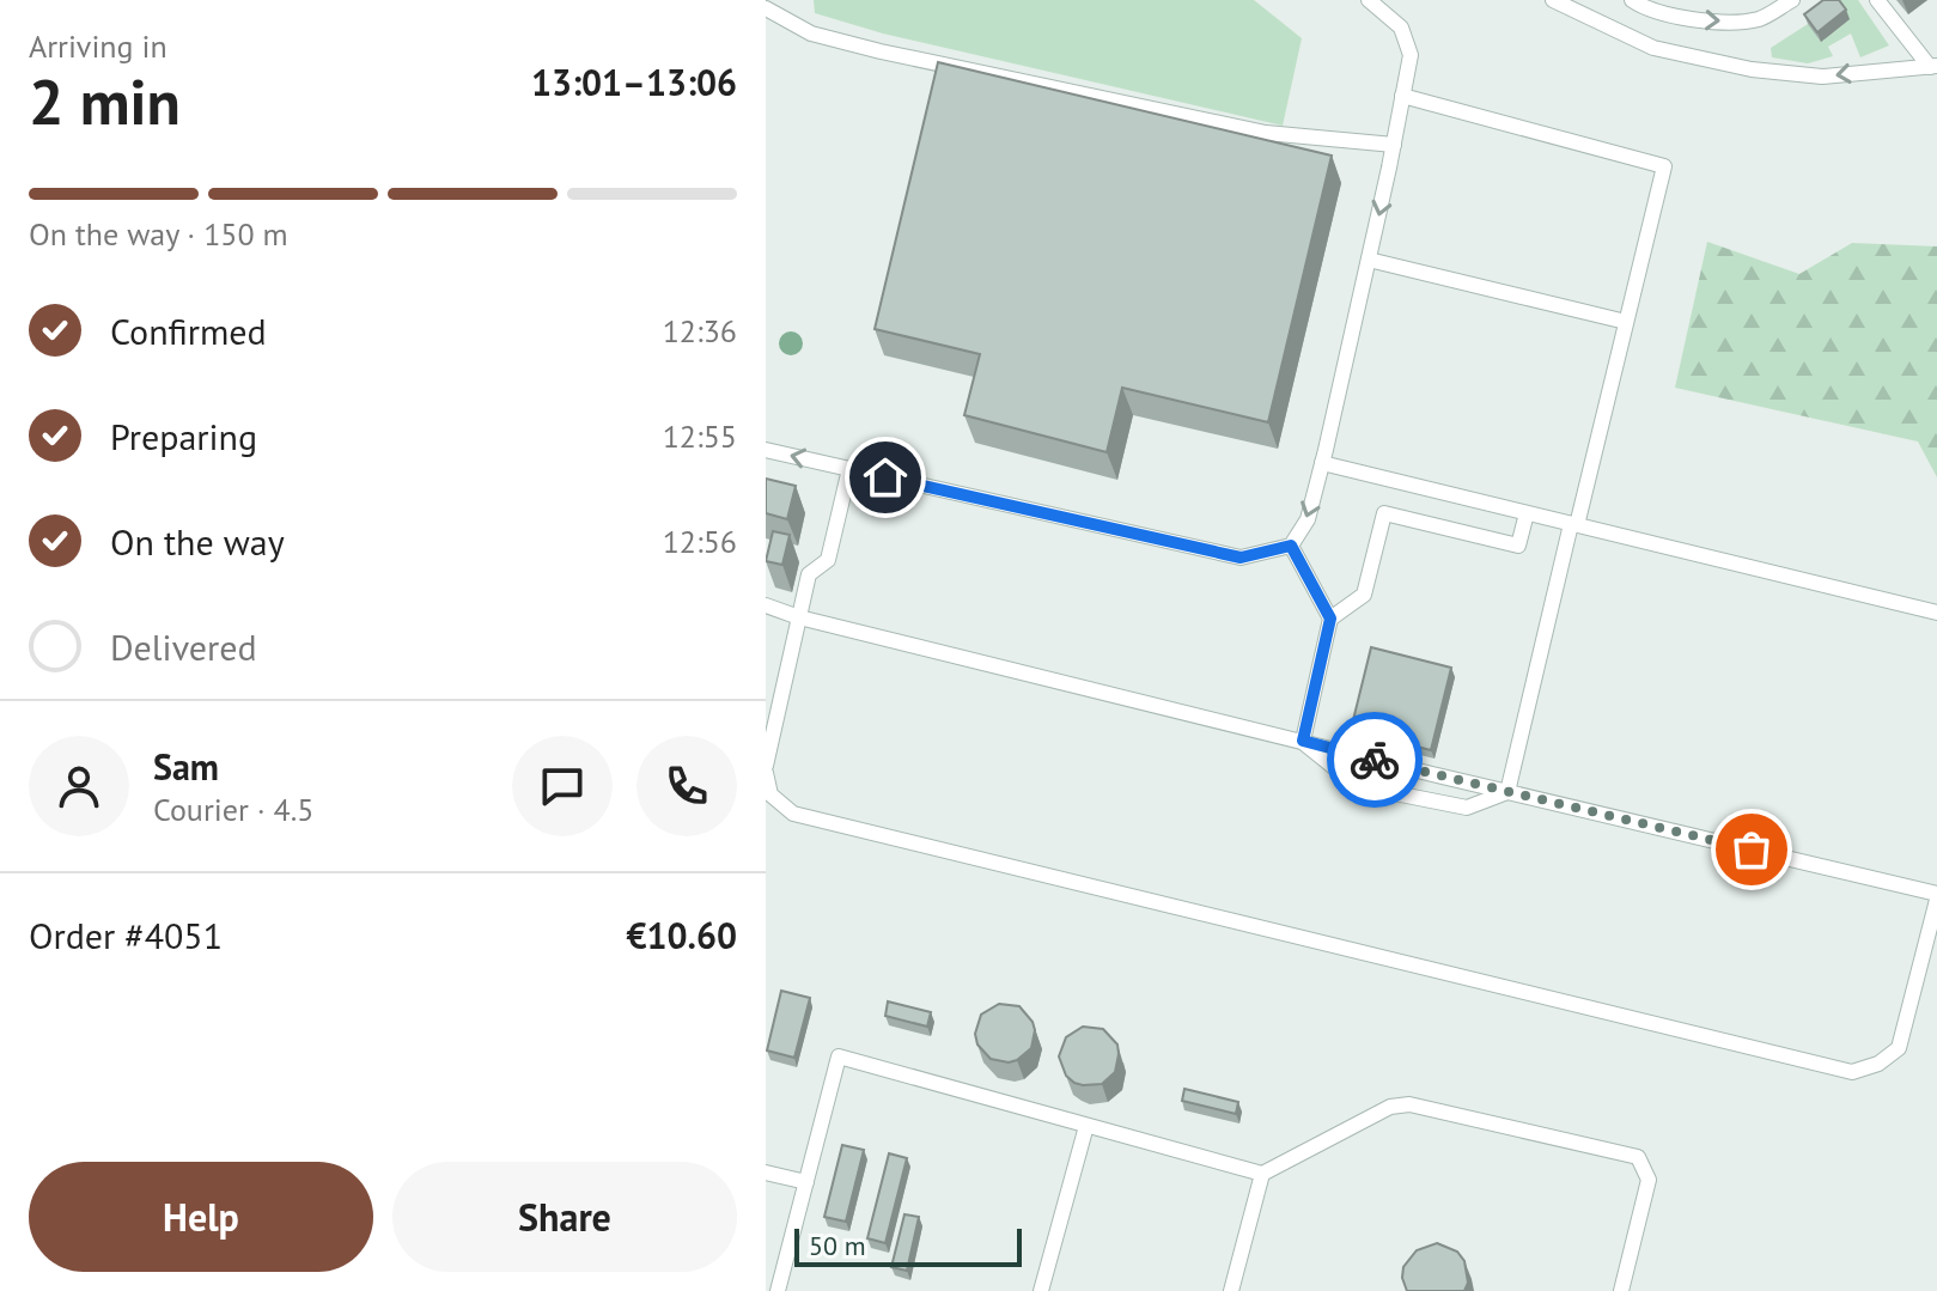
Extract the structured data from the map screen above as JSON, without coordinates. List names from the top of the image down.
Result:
{
  "scale_bar": "50 m",
  "page": {
    "heading": ["2 min", "Arriving in", "13:01–13:06"],
    "panel": [
      "Sam",
      "Courier · 4.5",
      "Order #4051",
      "€10.60"
    ],
    "bar": "On the way · 150 m",
    "list": [
      ["Confirmed", "12:36"],
      ["Preparing", "12:55"],
      ["On the way", "12:56"],
      "Delivered"
    ],
    "buttons": ["Help", "Share"],
    "scale": "50 m"
  }
}
